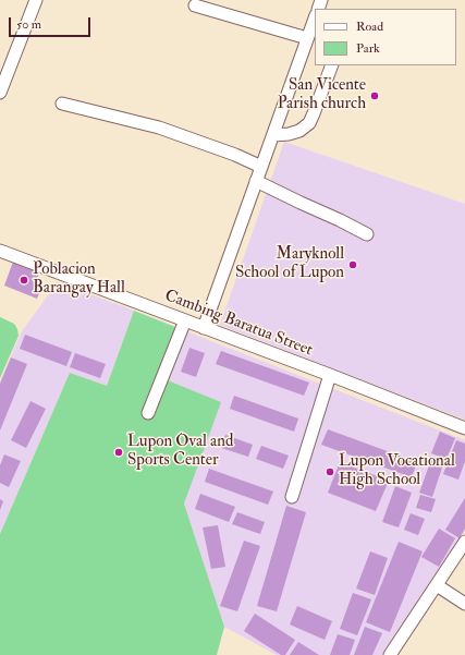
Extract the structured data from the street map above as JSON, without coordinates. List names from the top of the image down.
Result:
{
  "streets": {
    "street": ["Cambing Baratua Street"]
  },
  "places": [
    "San Vicente Parish church",
    "Maryknoll School of Lupon",
    "Poblacion Barangay Hall",
    "Lupon Oval and Sports Center",
    "Lupon Vocational High School"
  ],
  "legend": ["Road", "Park"],
  "scale_bar": "50 m"
}
